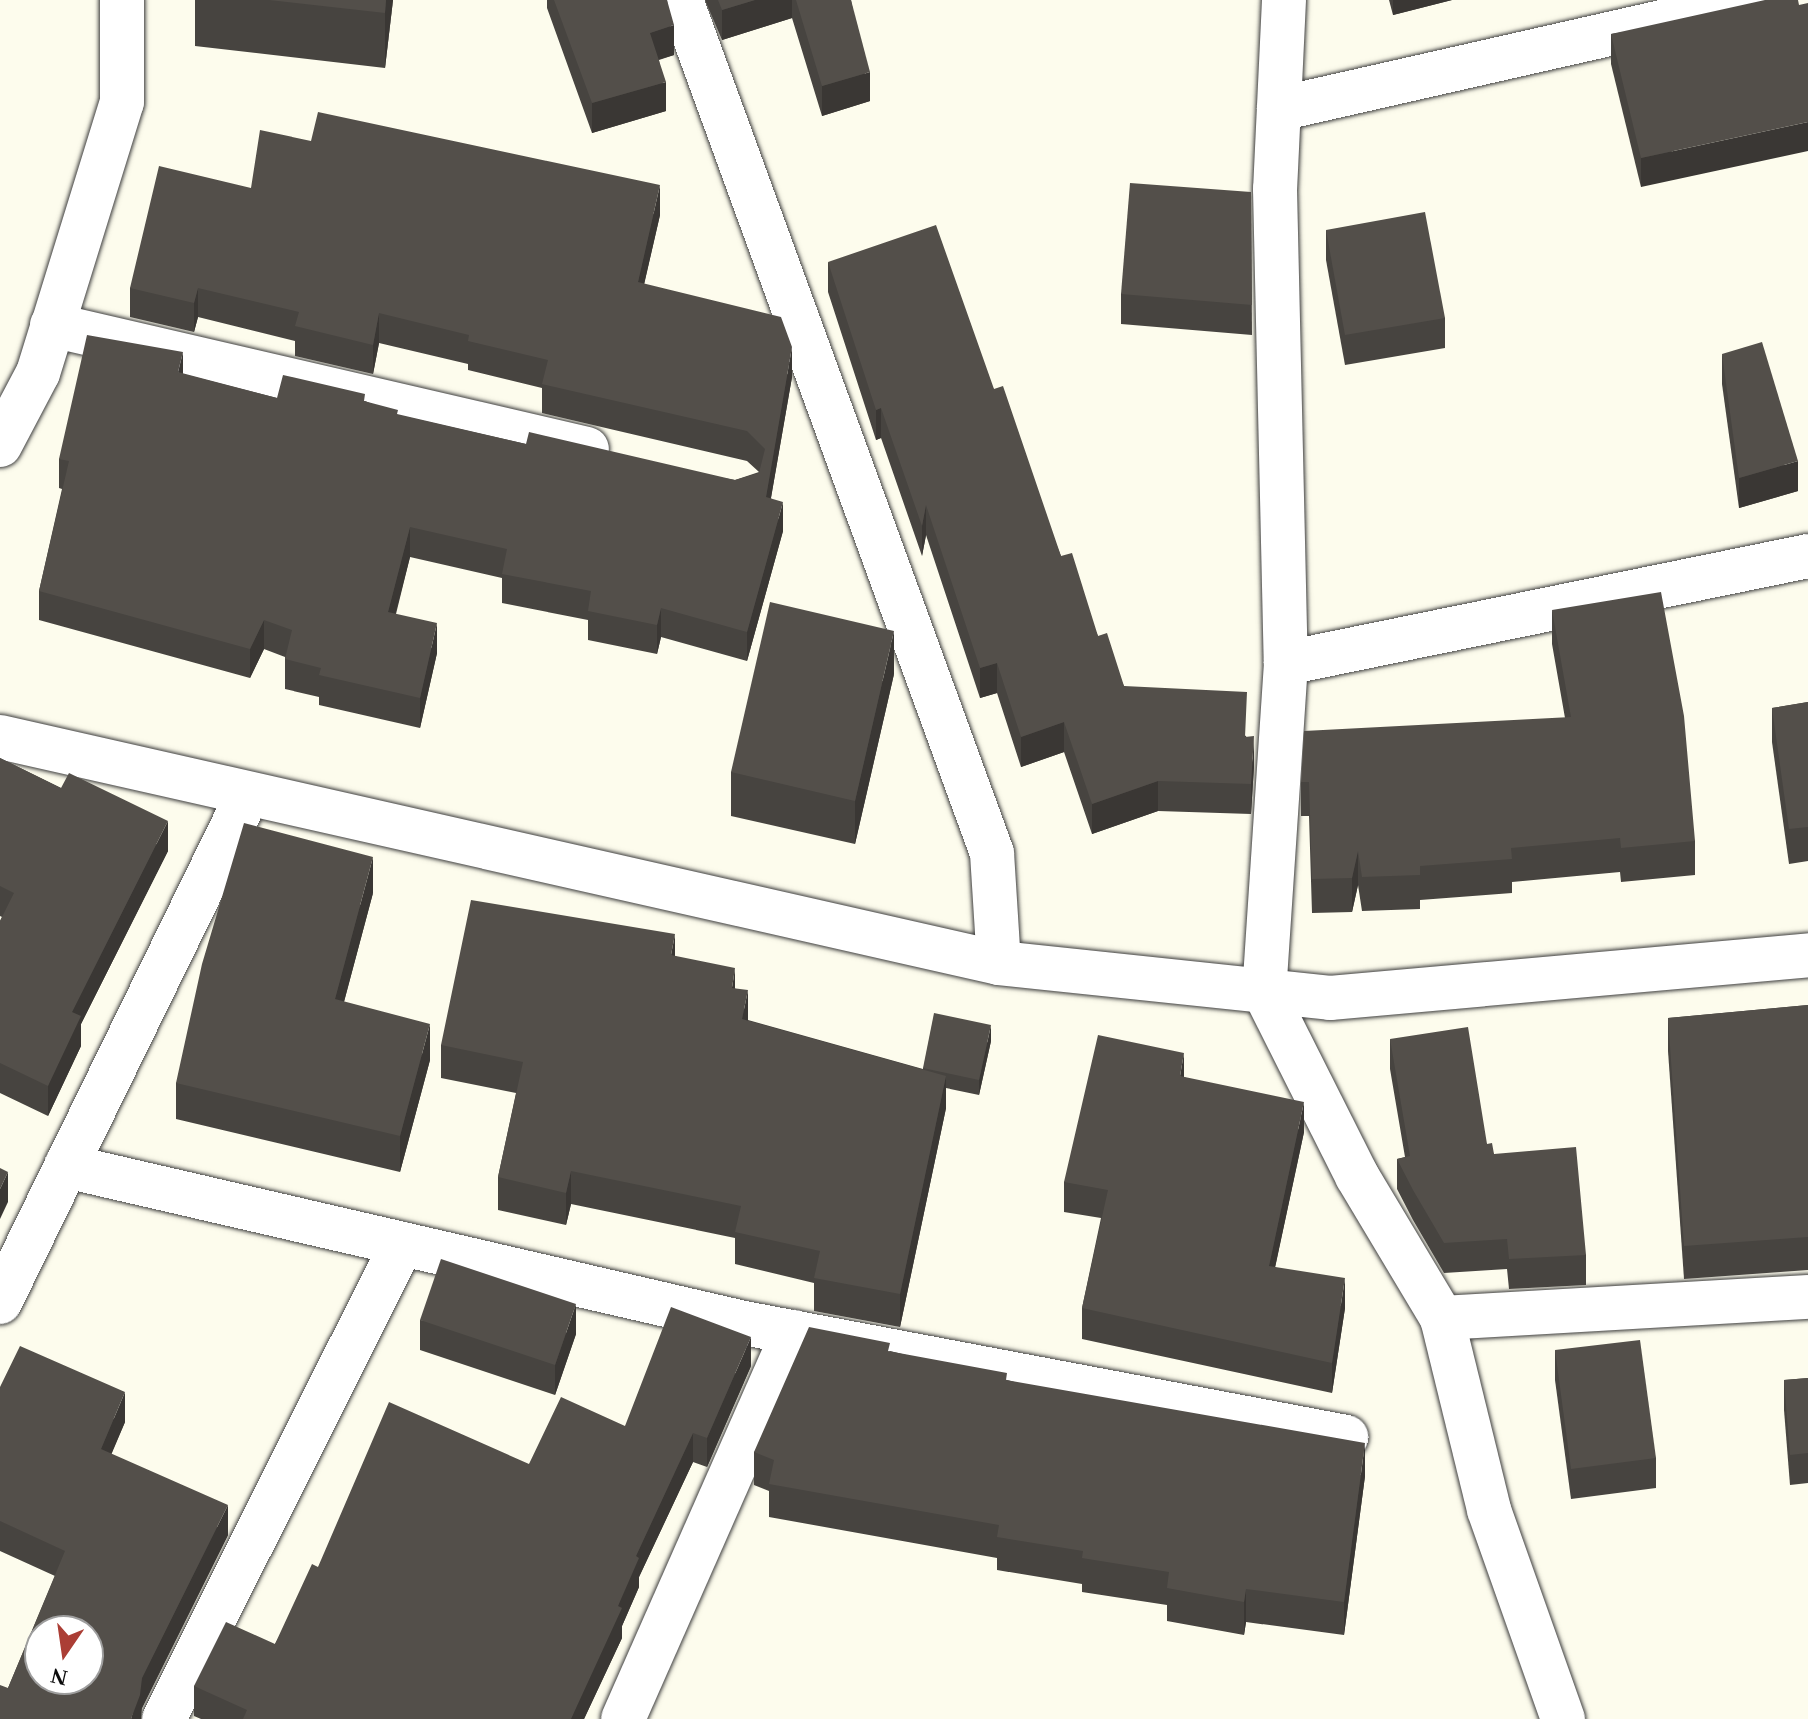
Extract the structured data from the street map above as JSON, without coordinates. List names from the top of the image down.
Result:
{
  "north": "bottom"
}
